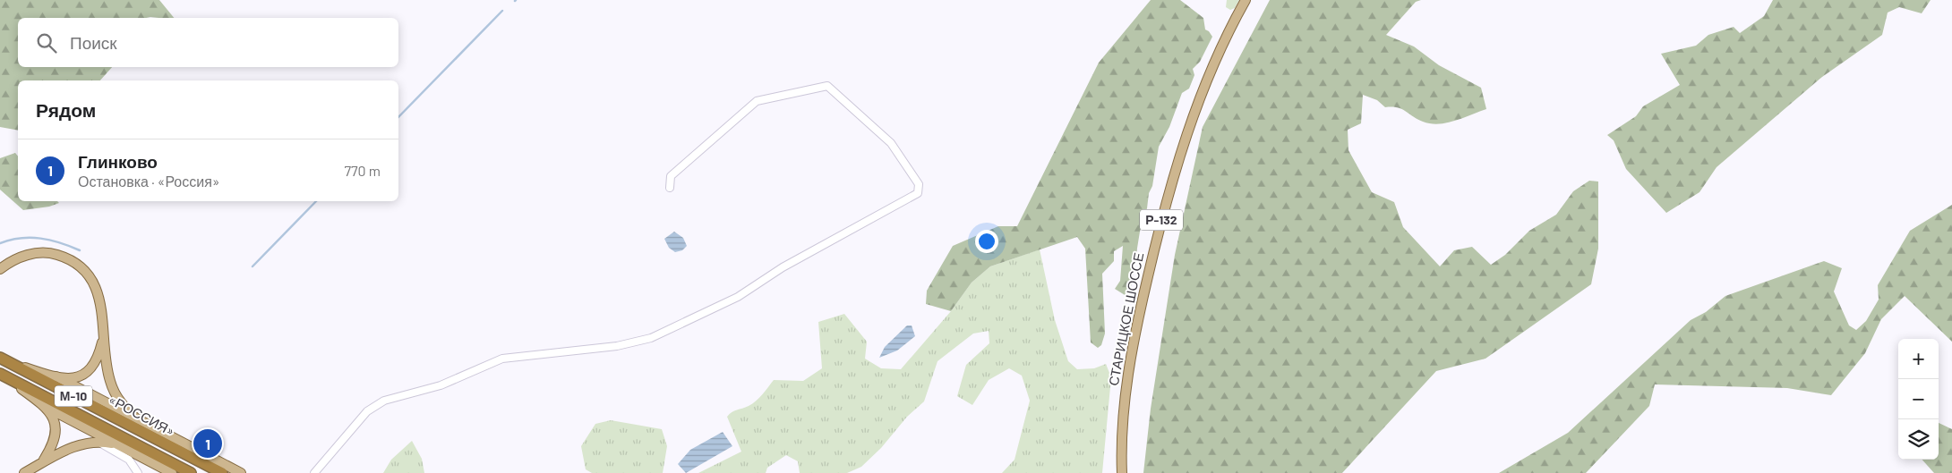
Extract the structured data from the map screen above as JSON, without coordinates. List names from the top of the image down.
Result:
{
  "streets": {
    "highway": ["М-10", "«РОССИЯ»"],
    "main road": ["Р-132", "СТАРИЦКОЕ ШОССЕ"]
  },
  "page": {
    "search": "Поиск",
    "heading": "Рядом",
    "list": [
      {
        "mark": "1",
        "name": "Глинково",
        "note": "Остановка · «Россия»",
        "value": "770 m"
      }
    ],
    "map_buttons": ["+", "−"],
    "pins": "1"
  }
}
